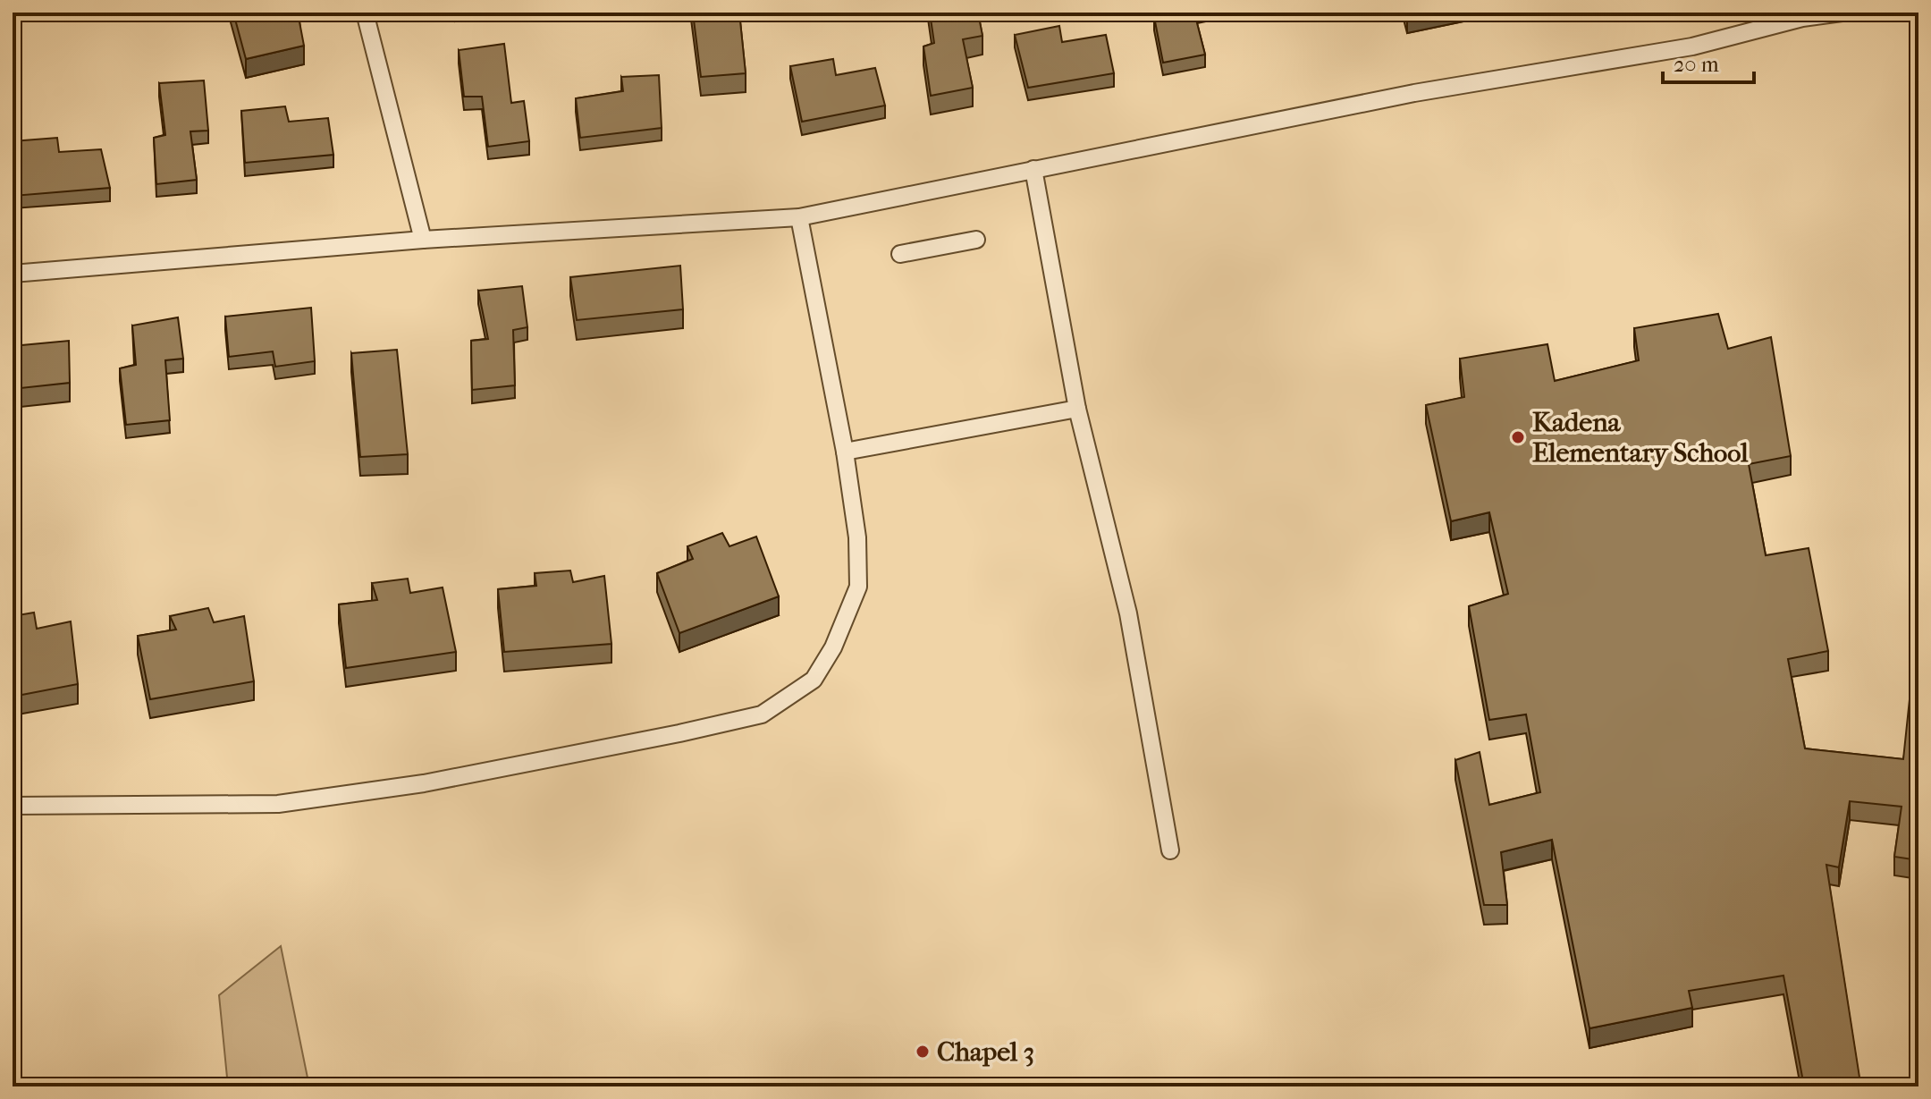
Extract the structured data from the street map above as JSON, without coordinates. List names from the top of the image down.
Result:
{
  "places": ["Kadena Elementary School", "Chapel 3"],
  "scale_bar": "20 m"
}
